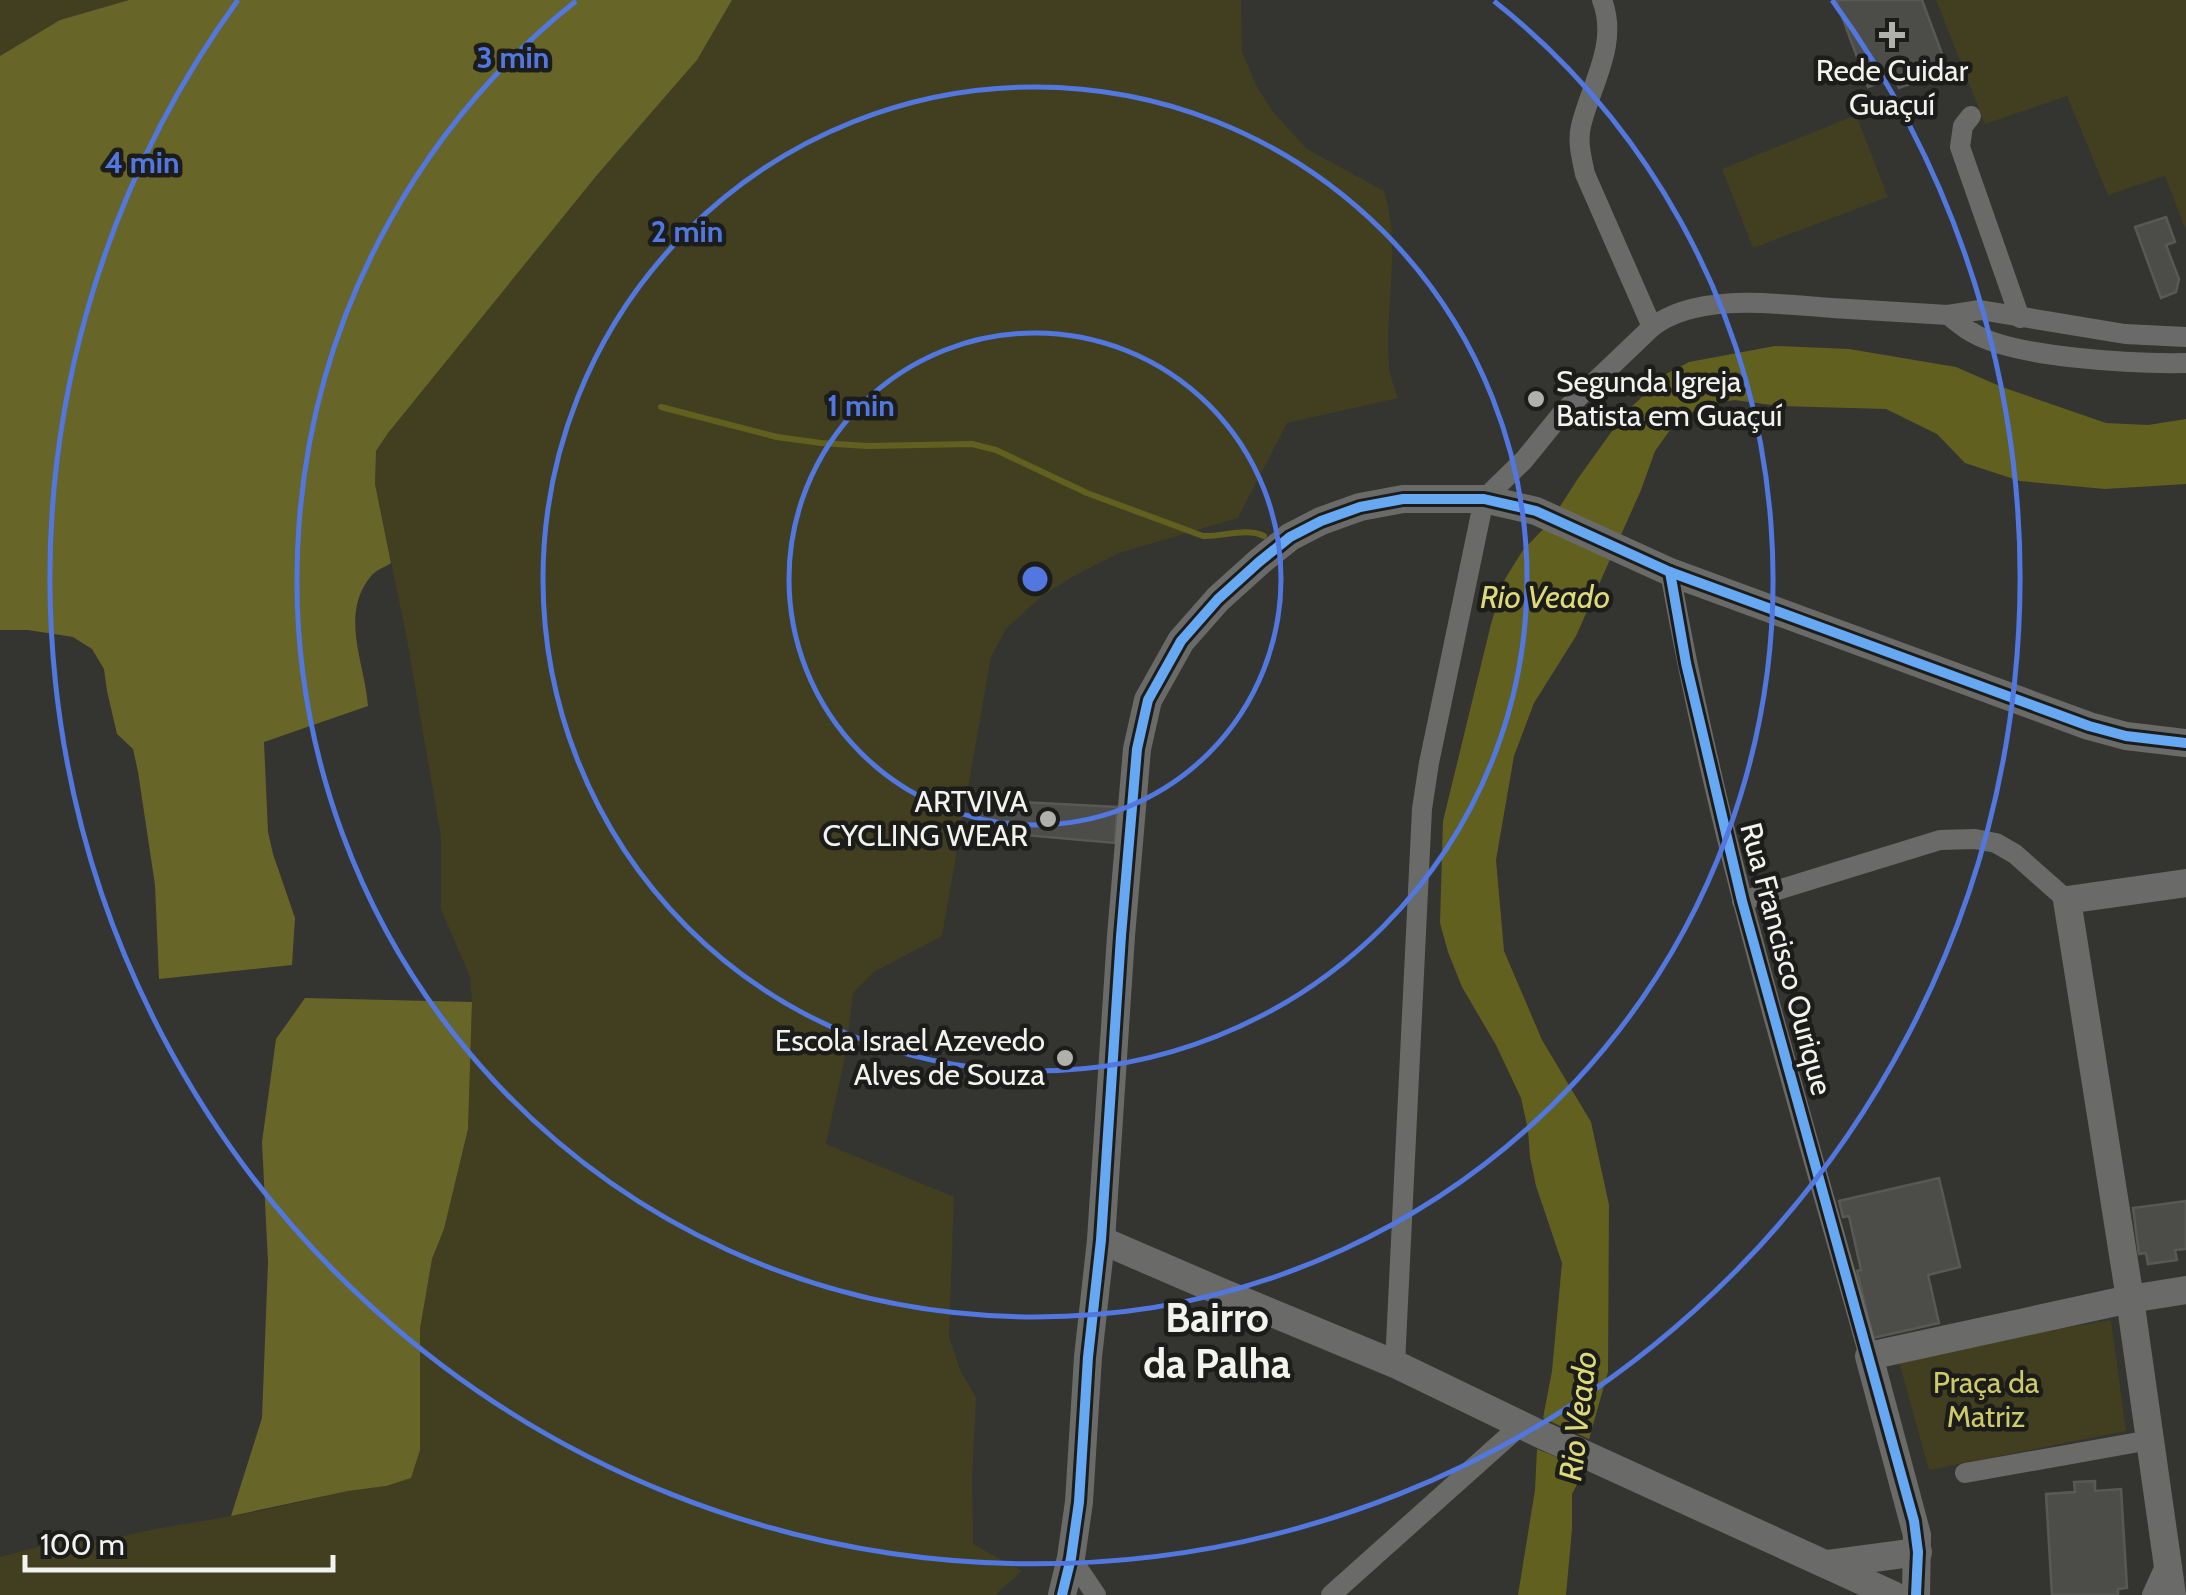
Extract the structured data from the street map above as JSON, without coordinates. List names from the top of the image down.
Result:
{
  "streets": {
    "street": ["Rua Francisco Ourique"]
  },
  "districts": ["Bairro da Palha"],
  "water": ["Rio Veado"],
  "parks": ["Praça da Matriz"],
  "places": {
    "health": ["Rede Cuidar Guaçuí"],
    "other": ["Segunda Igreja Batista em Guaçuí", "ARTVIVA CYCLING WEAR", "Escola Israel Azevedo Alves de Souza"]
  },
  "scale_bar": "100 m",
  "rings": [
    "3 min",
    "4 min",
    "2 min",
    "1 min"
  ]
}
